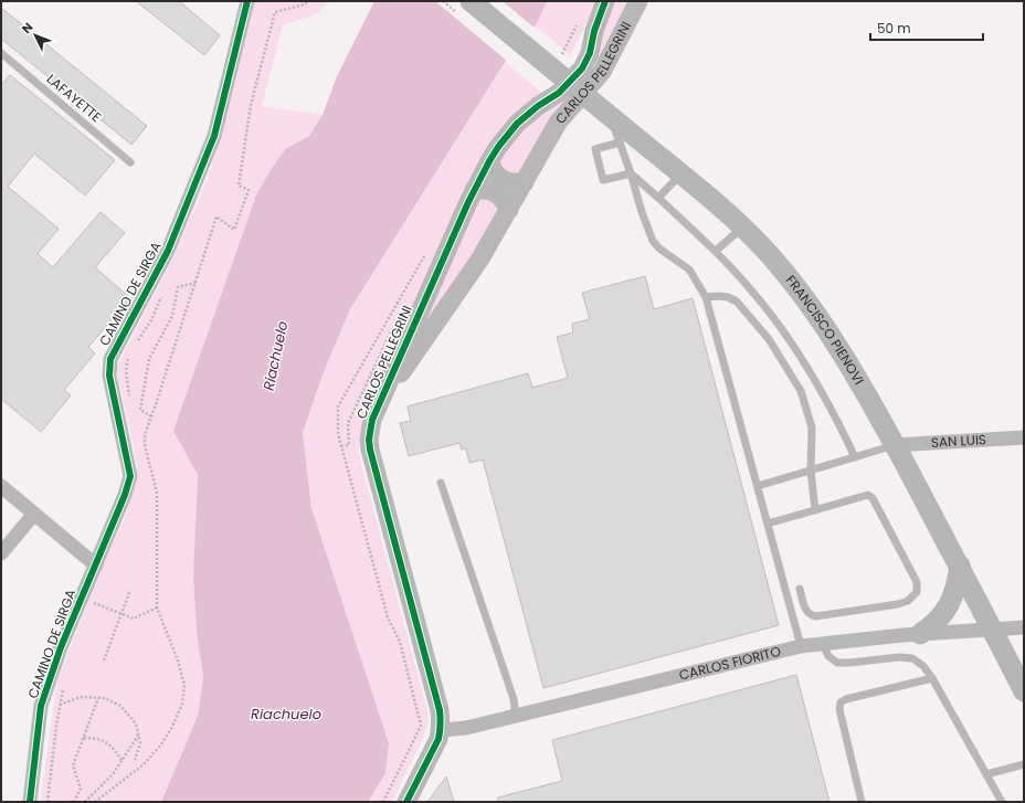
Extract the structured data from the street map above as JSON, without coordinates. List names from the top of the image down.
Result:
{
  "streets": {
    "main road": ["FRANCISCO PIENOVI"],
    "street": [
      "CARLOS PELLEGRINI",
      "CAMINO DE SIRGA",
      "SAN LUIS",
      "CARLOS FIORITO"
    ],
    "lane": ["LAFAYETTE"]
  },
  "crossings": [
    ["CARLOS PELLEGRINI", "FRANCISCO PIENOVI"],
    ["CARLOS PELLEGRINI", "CARLOS FIORITO"],
    ["FRANCISCO PIENOVI", "SAN LUIS"],
    ["FRANCISCO PIENOVI", "CARLOS FIORITO"]
  ],
  "water": ["Riachuelo"],
  "scale_bar": "50 m",
  "north": "top left"
}
